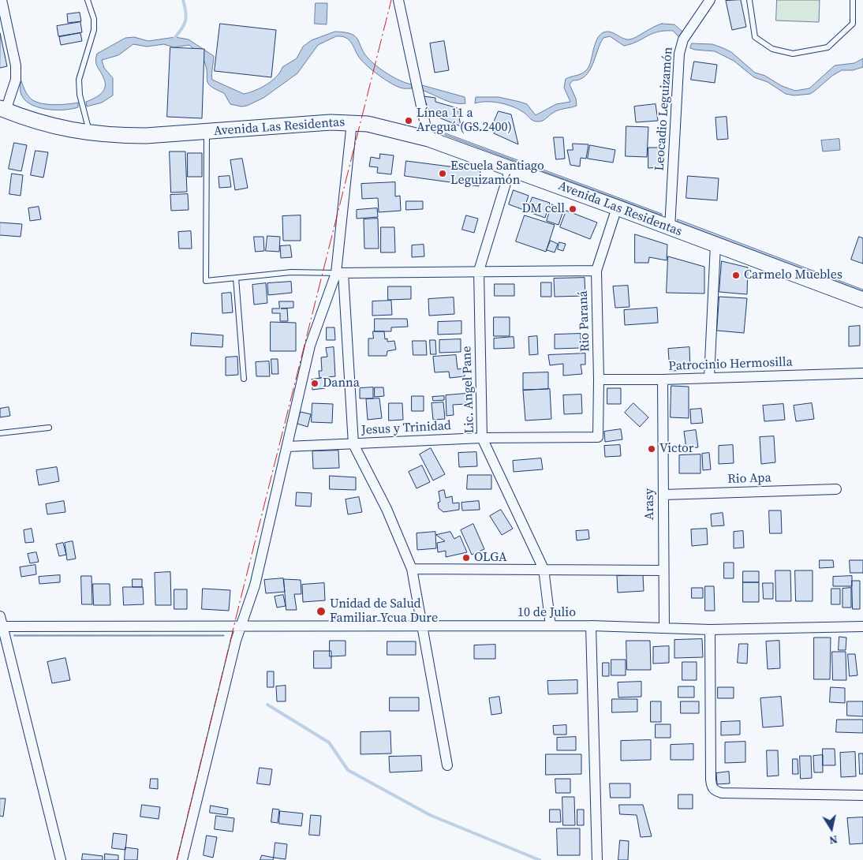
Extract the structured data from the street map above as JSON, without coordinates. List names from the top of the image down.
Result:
{
  "streets": {
    "main road": ["Avenida Las Residentas"],
    "street": [
      "Leocadio Leguizamón",
      "Rio Paraná",
      "Patrocinio Hermosilla",
      "Lic. Angel Pane",
      "Jesus y Trinidad",
      "Rio Apa",
      "Arasy",
      "10 de Julio"
    ]
  },
  "crossings": [
    ["Leocadio Leguizamón", "Avenida Las Residentas"],
    ["Avenida Las Residentas", "Rio Paraná"],
    ["Avenida Las Residentas", "Lic. Angel Pane"],
    ["Rio Paraná", "Patrocinio Hermosilla"],
    ["Rio Paraná", "Jesus y Trinidad"],
    ["Patrocinio Hermosilla", "Arasy"],
    ["Lic. Angel Pane", "Jesus y Trinidad"],
    ["Lic. Angel Pane", "10 de Julio"],
    ["Rio Apa", "Arasy"],
    ["Arasy", "10 de Julio"]
  ],
  "places": [
    "Línea 11 a Areguá (GS.2400)",
    "Escuela Santiago Leguizamón",
    "DM cell",
    "Carmelo Muebles",
    "Danna",
    "Victor",
    "OLGA",
    "Unidad de Salud Familiar Ycua Dure"
  ],
  "north": "bottom"
}
